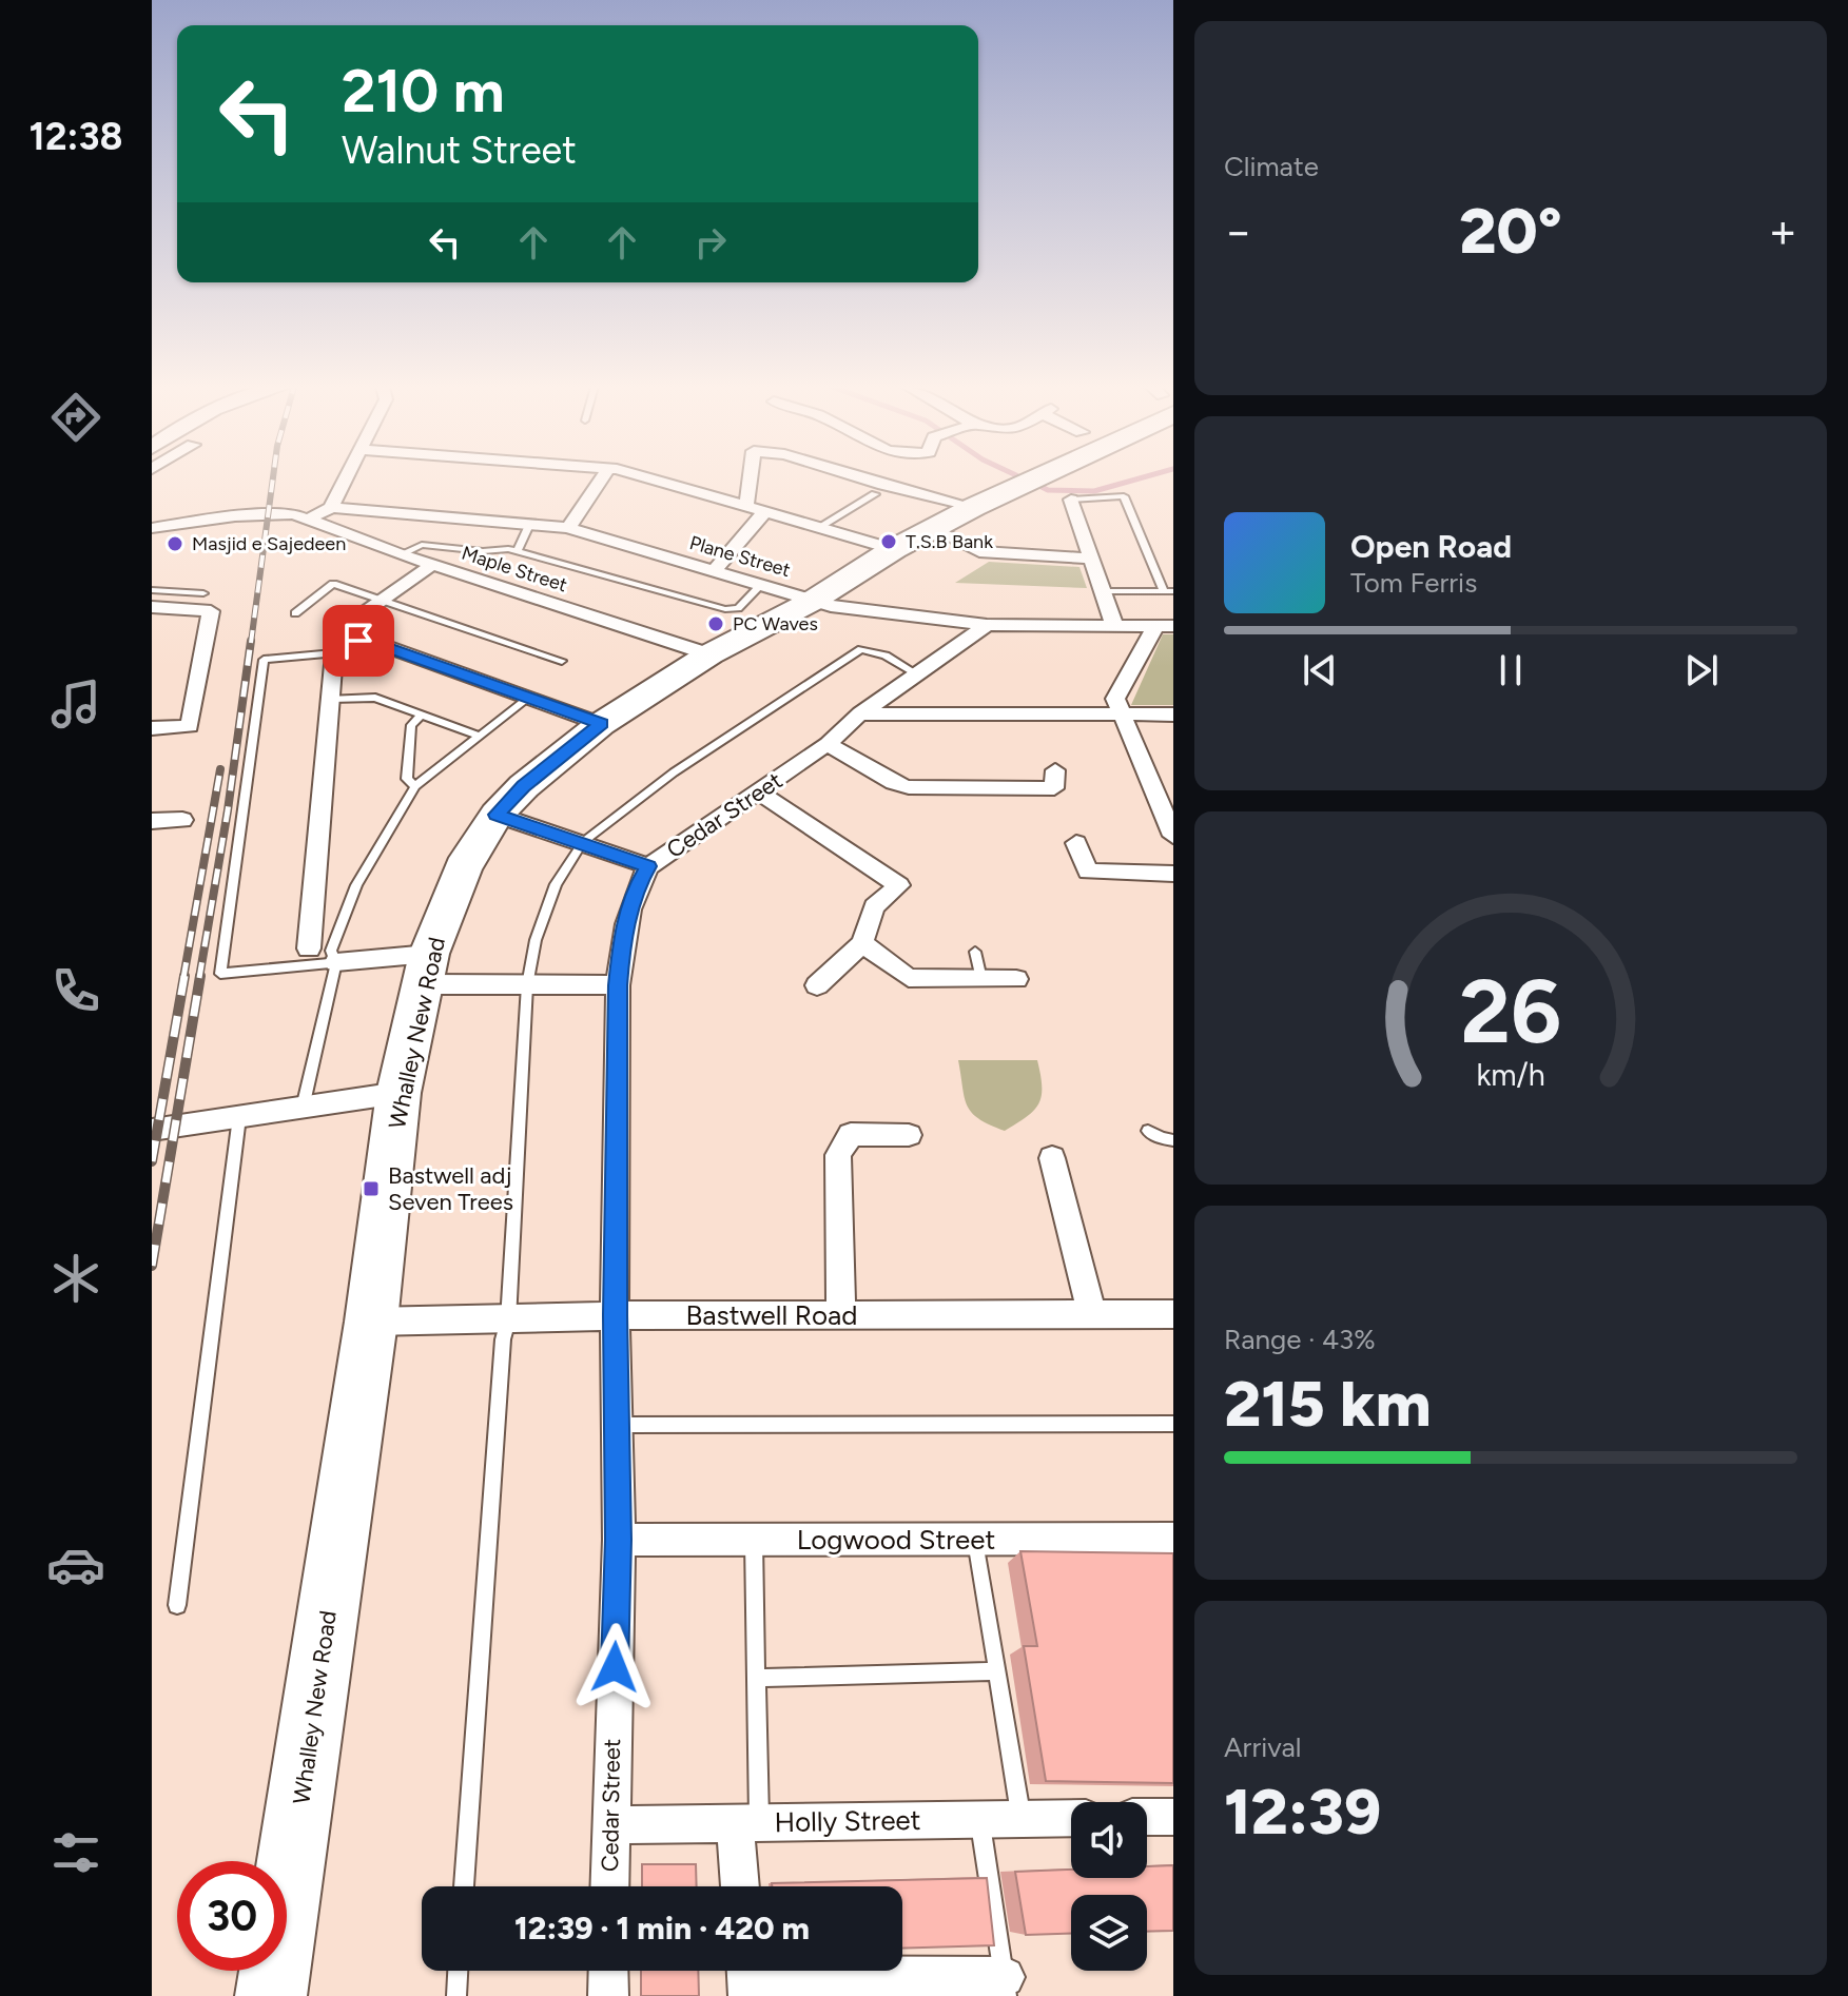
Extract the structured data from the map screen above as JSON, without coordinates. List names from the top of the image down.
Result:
{
  "streets": {
    "highway": ["Whalley New Road"],
    "street": [
      "Plane Street",
      "Maple Street",
      "Cedar Street",
      "Bastwell Road",
      "Logwood Street",
      "Holly Street"
    ]
  },
  "crossings": [
    ["Plane Street", "Cedar Street"],
    ["Plane Street", "Whalley New Road"],
    ["Maple Street", "Whalley New Road"],
    ["Cedar Street", "Bastwell Road"],
    ["Cedar Street", "Logwood Street"],
    ["Cedar Street", "Holly Street"],
    ["Whalley New Road", "Bastwell Road"]
  ],
  "places": {
    "other": ["T.S.B Bank", "Masjid e Sajedeen", "PC Waves"],
    "transit": ["Bastwell adj Seven Trees"]
  },
  "page": {
    "tabs": "12:38",
    "tile": [
      "Climate",
      ["Range · 43%", "215 km"],
      ["Arrival", "12:39"]
    ],
    "turn": ["210 m", "Walnut Street"],
    "heat": ["−", "20°", "+"],
    "song": ["Open Road", "Tom Ferris"],
    "limit": "30",
    "trip": "12:39 · 1 min · 420 m",
    "gauge": ["26", "km/h"]
  }
}
